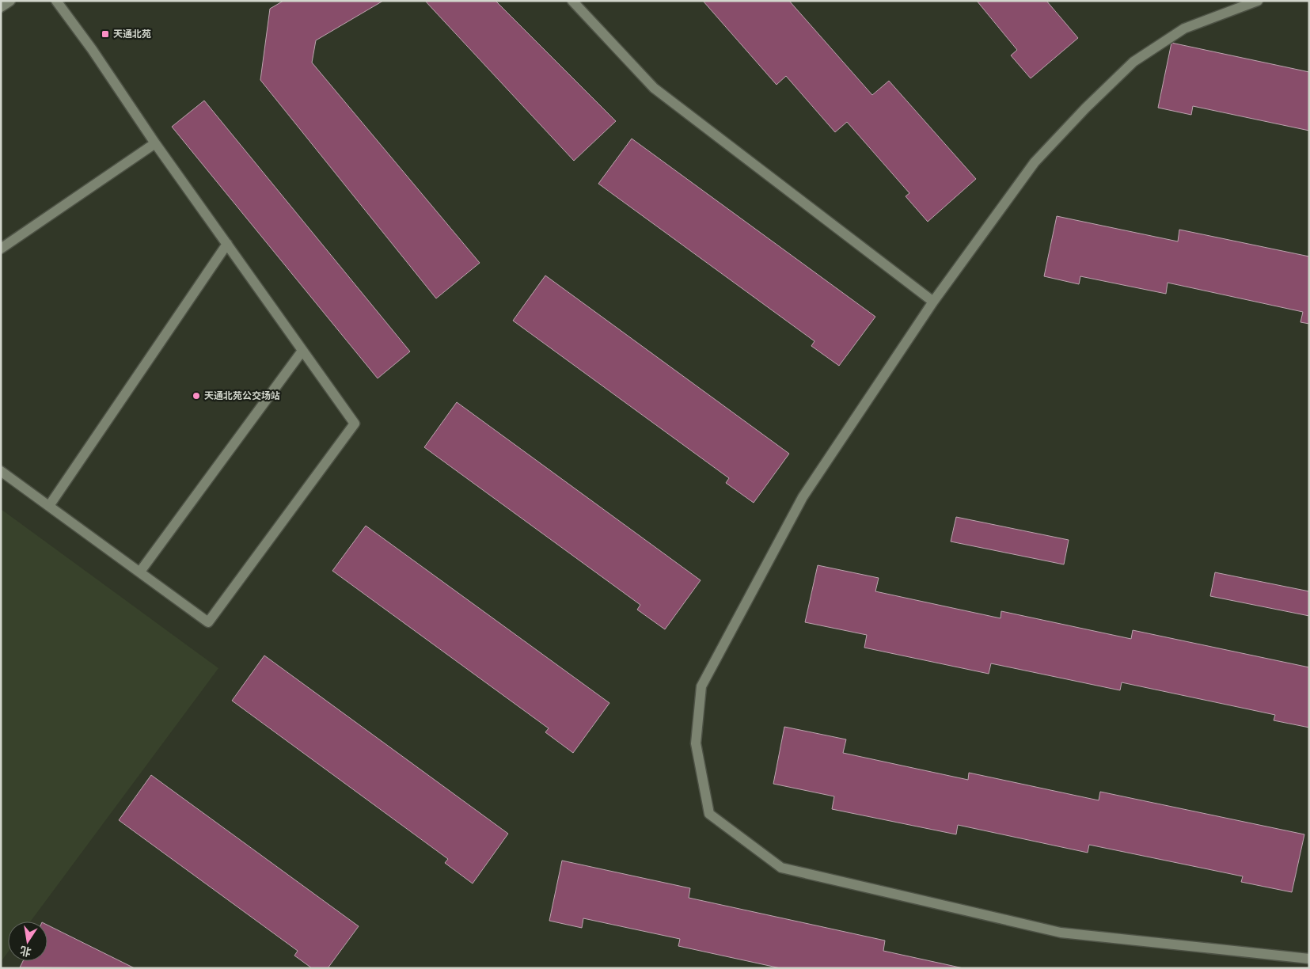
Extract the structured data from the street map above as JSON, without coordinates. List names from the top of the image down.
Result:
{
  "places": {
    "transit": ["天通北苑"],
    "other": ["天通北苑公交场站"]
  },
  "north": "bottom"
}
